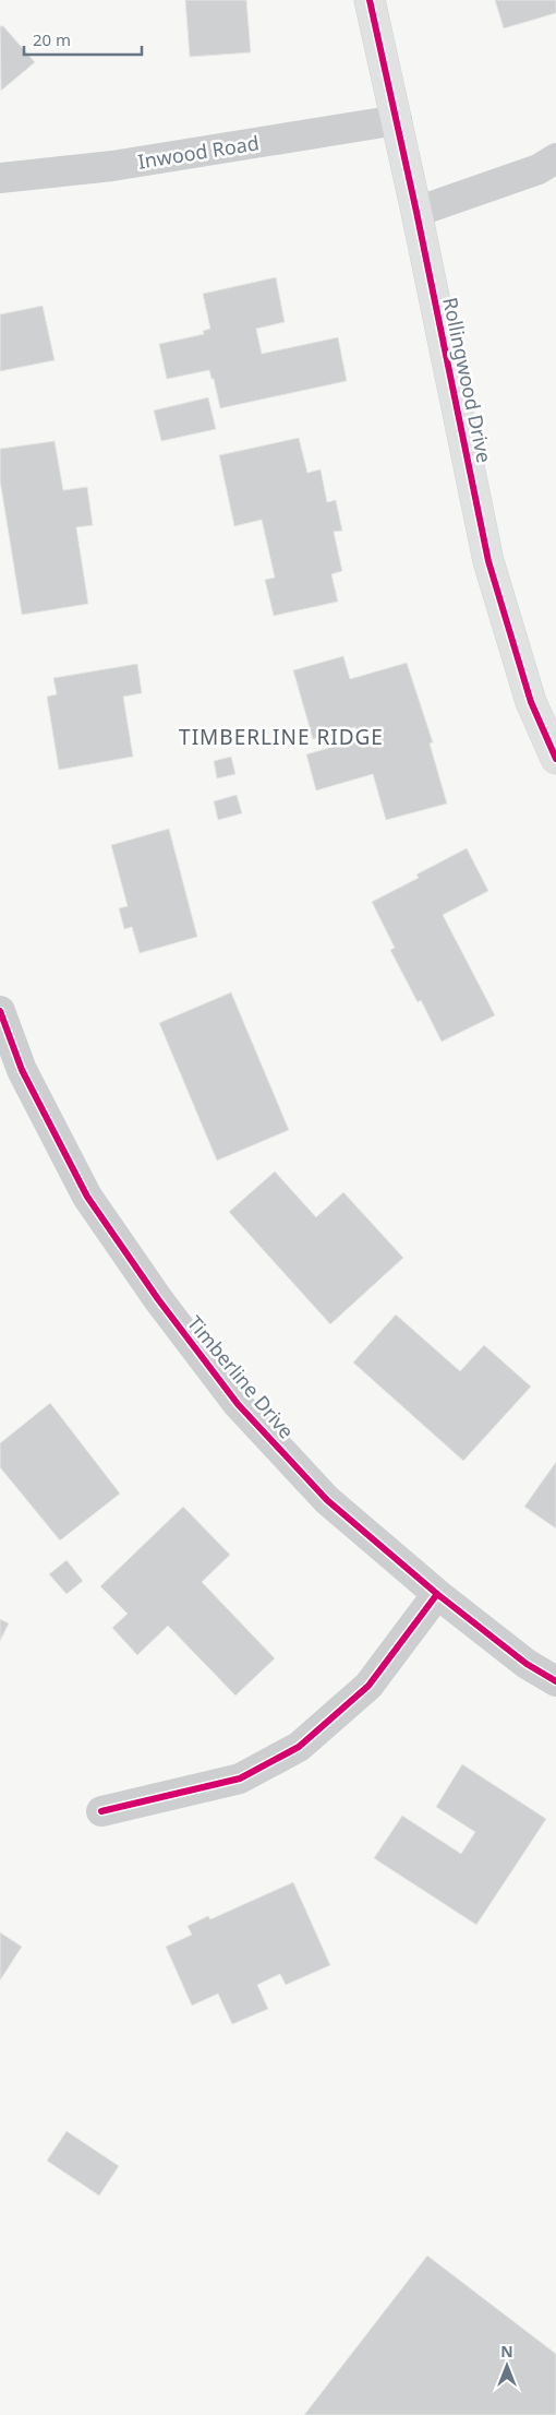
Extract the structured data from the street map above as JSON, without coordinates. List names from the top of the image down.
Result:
{
  "streets": {
    "street": ["Inwood Road", "Rollingwood Drive", "Timberline Drive"]
  },
  "crossings": [
    ["Inwood Road", "Rollingwood Drive"]
  ],
  "districts": ["TIMBERLINE RIDGE"],
  "scale_bar": "20 m",
  "north": "top"
}
